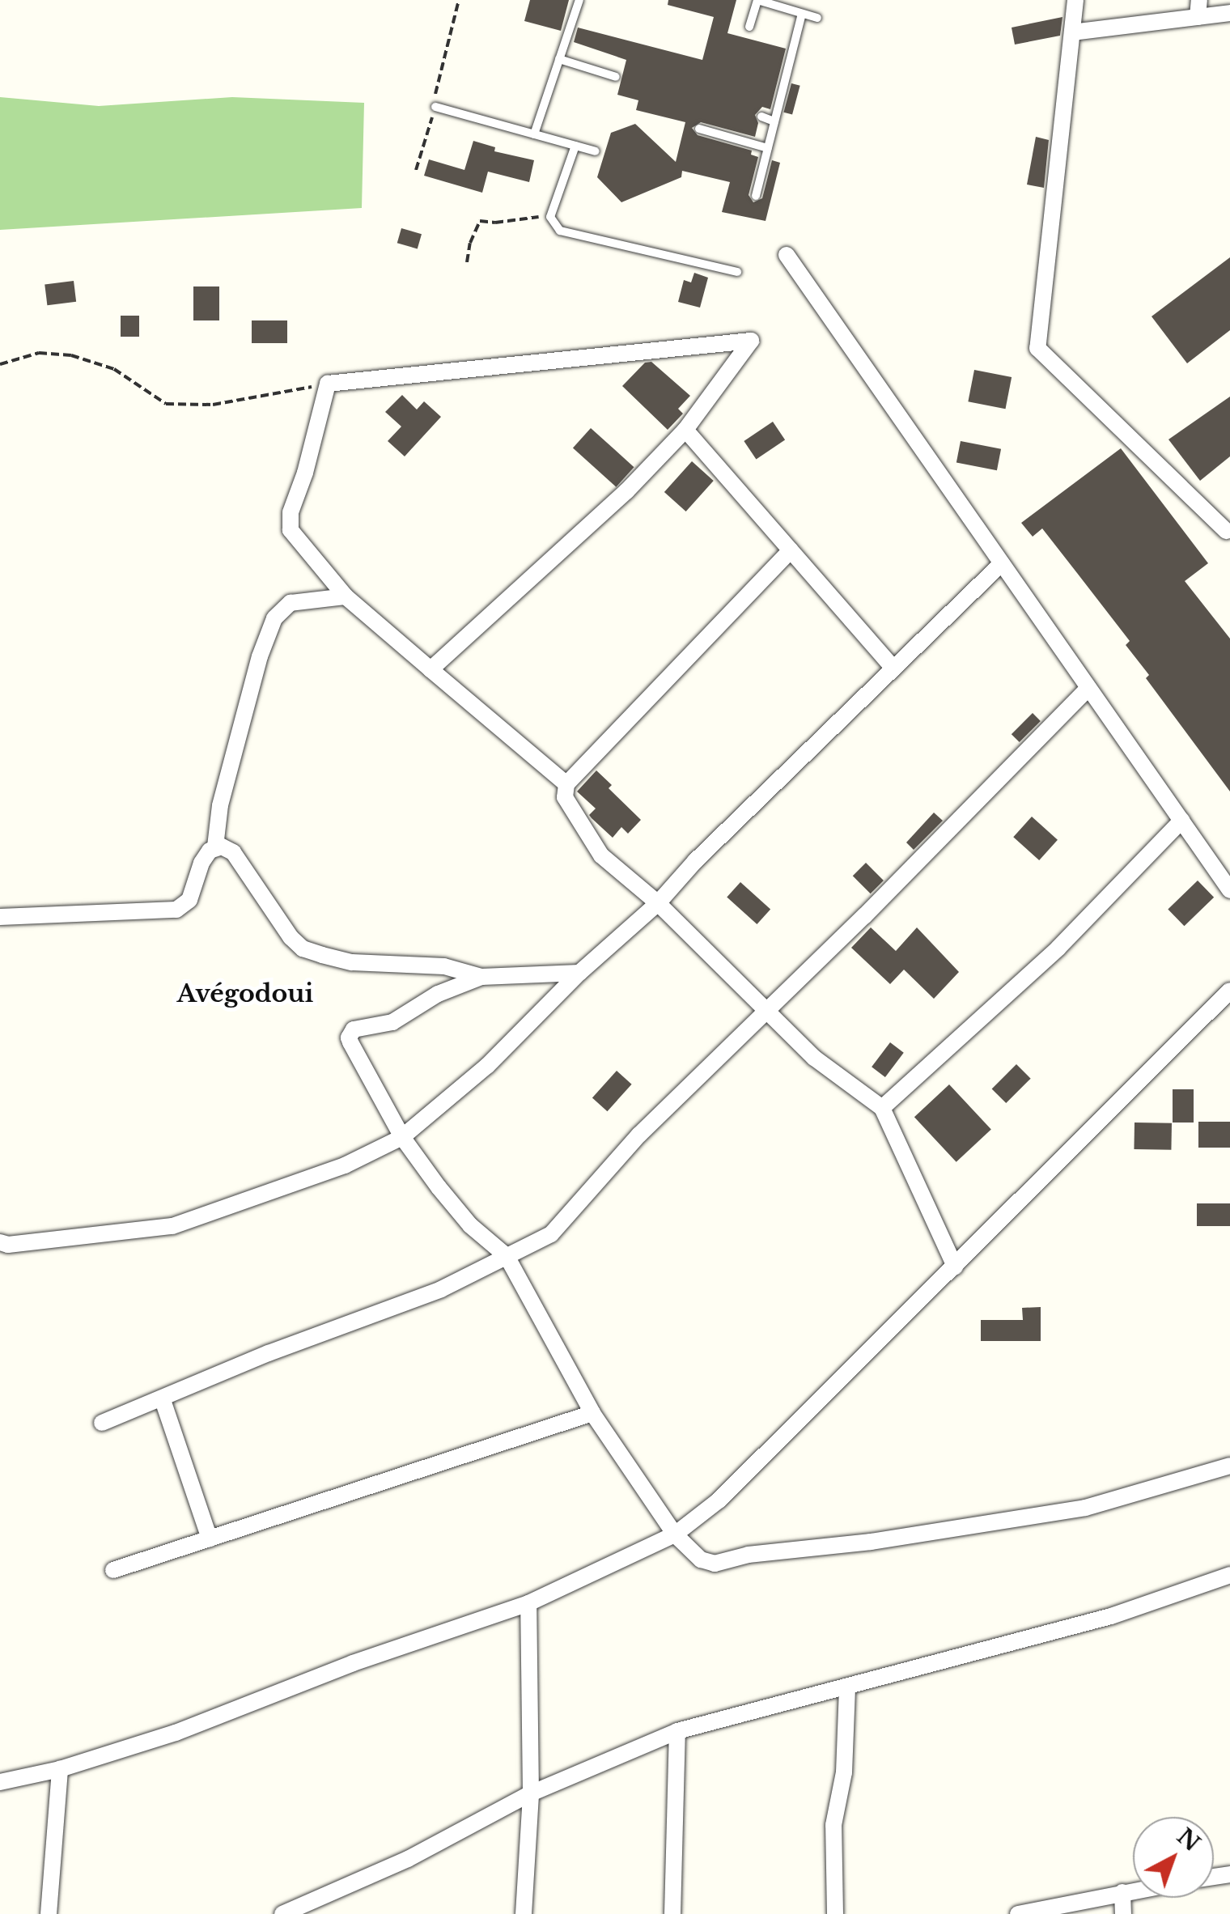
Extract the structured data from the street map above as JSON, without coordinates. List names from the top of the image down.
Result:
{
  "districts": ["Avégodoui"],
  "north": "top right"
}
